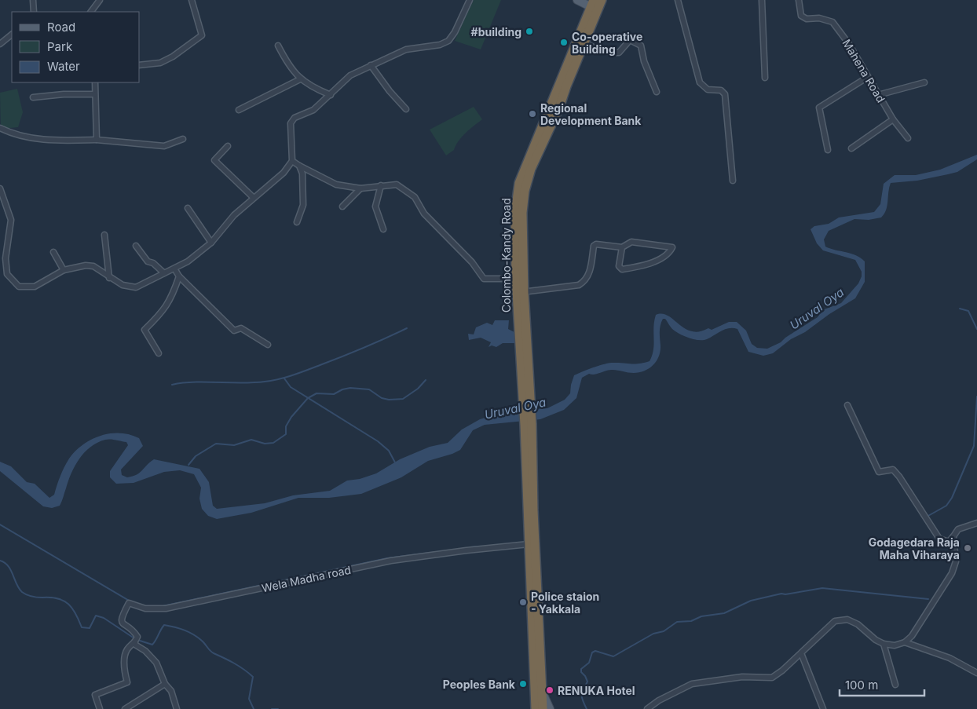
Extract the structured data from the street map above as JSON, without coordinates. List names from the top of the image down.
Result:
{
  "streets": {
    "highway": ["Colombo-Kandy Road"],
    "street": ["Mahena Road", "Wela Madha road"]
  },
  "water": ["Uruval Oya"],
  "places": [
    "#building",
    "Co-operative Building",
    "Regional Development Bank",
    "Godagedara Raja Maha Viharaya",
    "Police staion - Yakkala",
    "Peoples Bank",
    "RENUKA Hotel"
  ],
  "legend": ["Road", "Park", "Water"],
  "scale_bar": "100 m"
}
